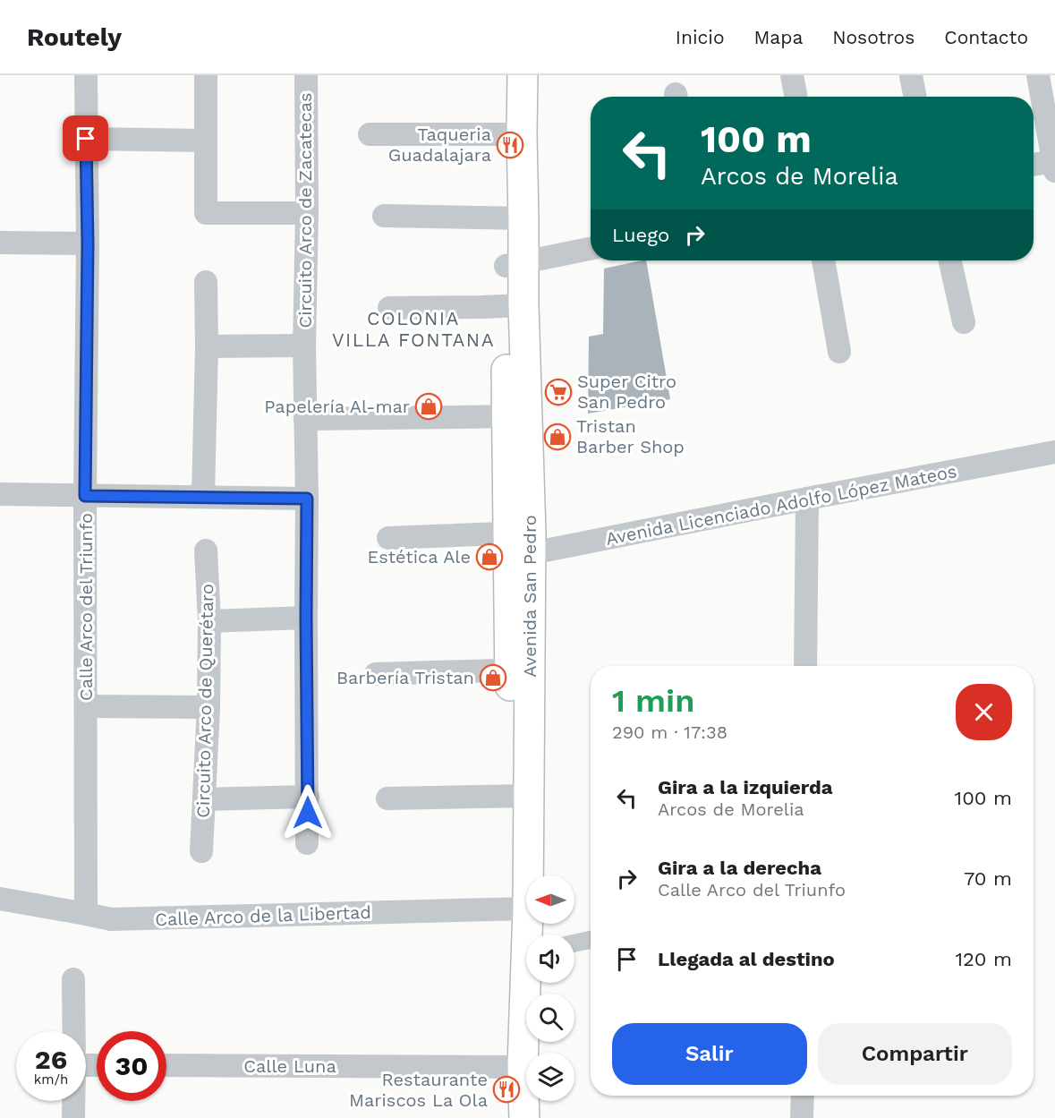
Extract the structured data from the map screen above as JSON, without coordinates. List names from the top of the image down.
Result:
{
  "streets": {
    "main road": ["Avenida San Pedro"],
    "street": [
      "Circuito Arco de Zacatecas",
      "Avenida Licenciado Adolfo López Mateos",
      "Calle Arco del Triunfo",
      "Circuito Arco de Querétaro",
      "Calle Arco de la Libertad",
      "Calle Luna"
    ]
  },
  "crossings": [
    ["Avenida Licenciado Adolfo López Mateos", "Avenida San Pedro"],
    ["Avenida San Pedro", "Calle Arco de la Libertad"],
    ["Avenida San Pedro", "Calle Luna"],
    ["Calle Arco del Triunfo", "Calle Arco de la Libertad"]
  ],
  "districts": ["COLONIA VILLA FONTANA"],
  "places": {
    "restaurant": ["Taqueria Guadalajara", "Restaurante Mariscos La Ola"],
    "supermarket": ["Super Citro San Pedro"],
    "shop": [
      "Papelería Al-mar",
      "Tristan Barber Shop",
      "Estética Ale",
      "Barbería Tristan"
    ]
  },
  "north": "left",
  "page": {
    "header": "Routely",
    "nav": [
      "Inicio",
      "Mapa",
      "Nosotros",
      "Contacto"
    ],
    "turn": ["100 m", "Arcos de Morelia"],
    "then": "Luego",
    "heading": ["1 min", "290 m · 17:38"],
    "list": [
      {
        "name": "Gira a la izquierda",
        "note": "Arcos de Morelia",
        "value": "100 m"
      },
      {
        "name": "Gira a la derecha",
        "note": "Calle Arco del Triunfo",
        "value": "70 m"
      },
      {
        "name": "Llegada al destino",
        "value": "120 m"
      }
    ],
    "buttons": ["Salir", "Compartir"],
    "speed": "26 km/h",
    "limit": "30"
  }
}
